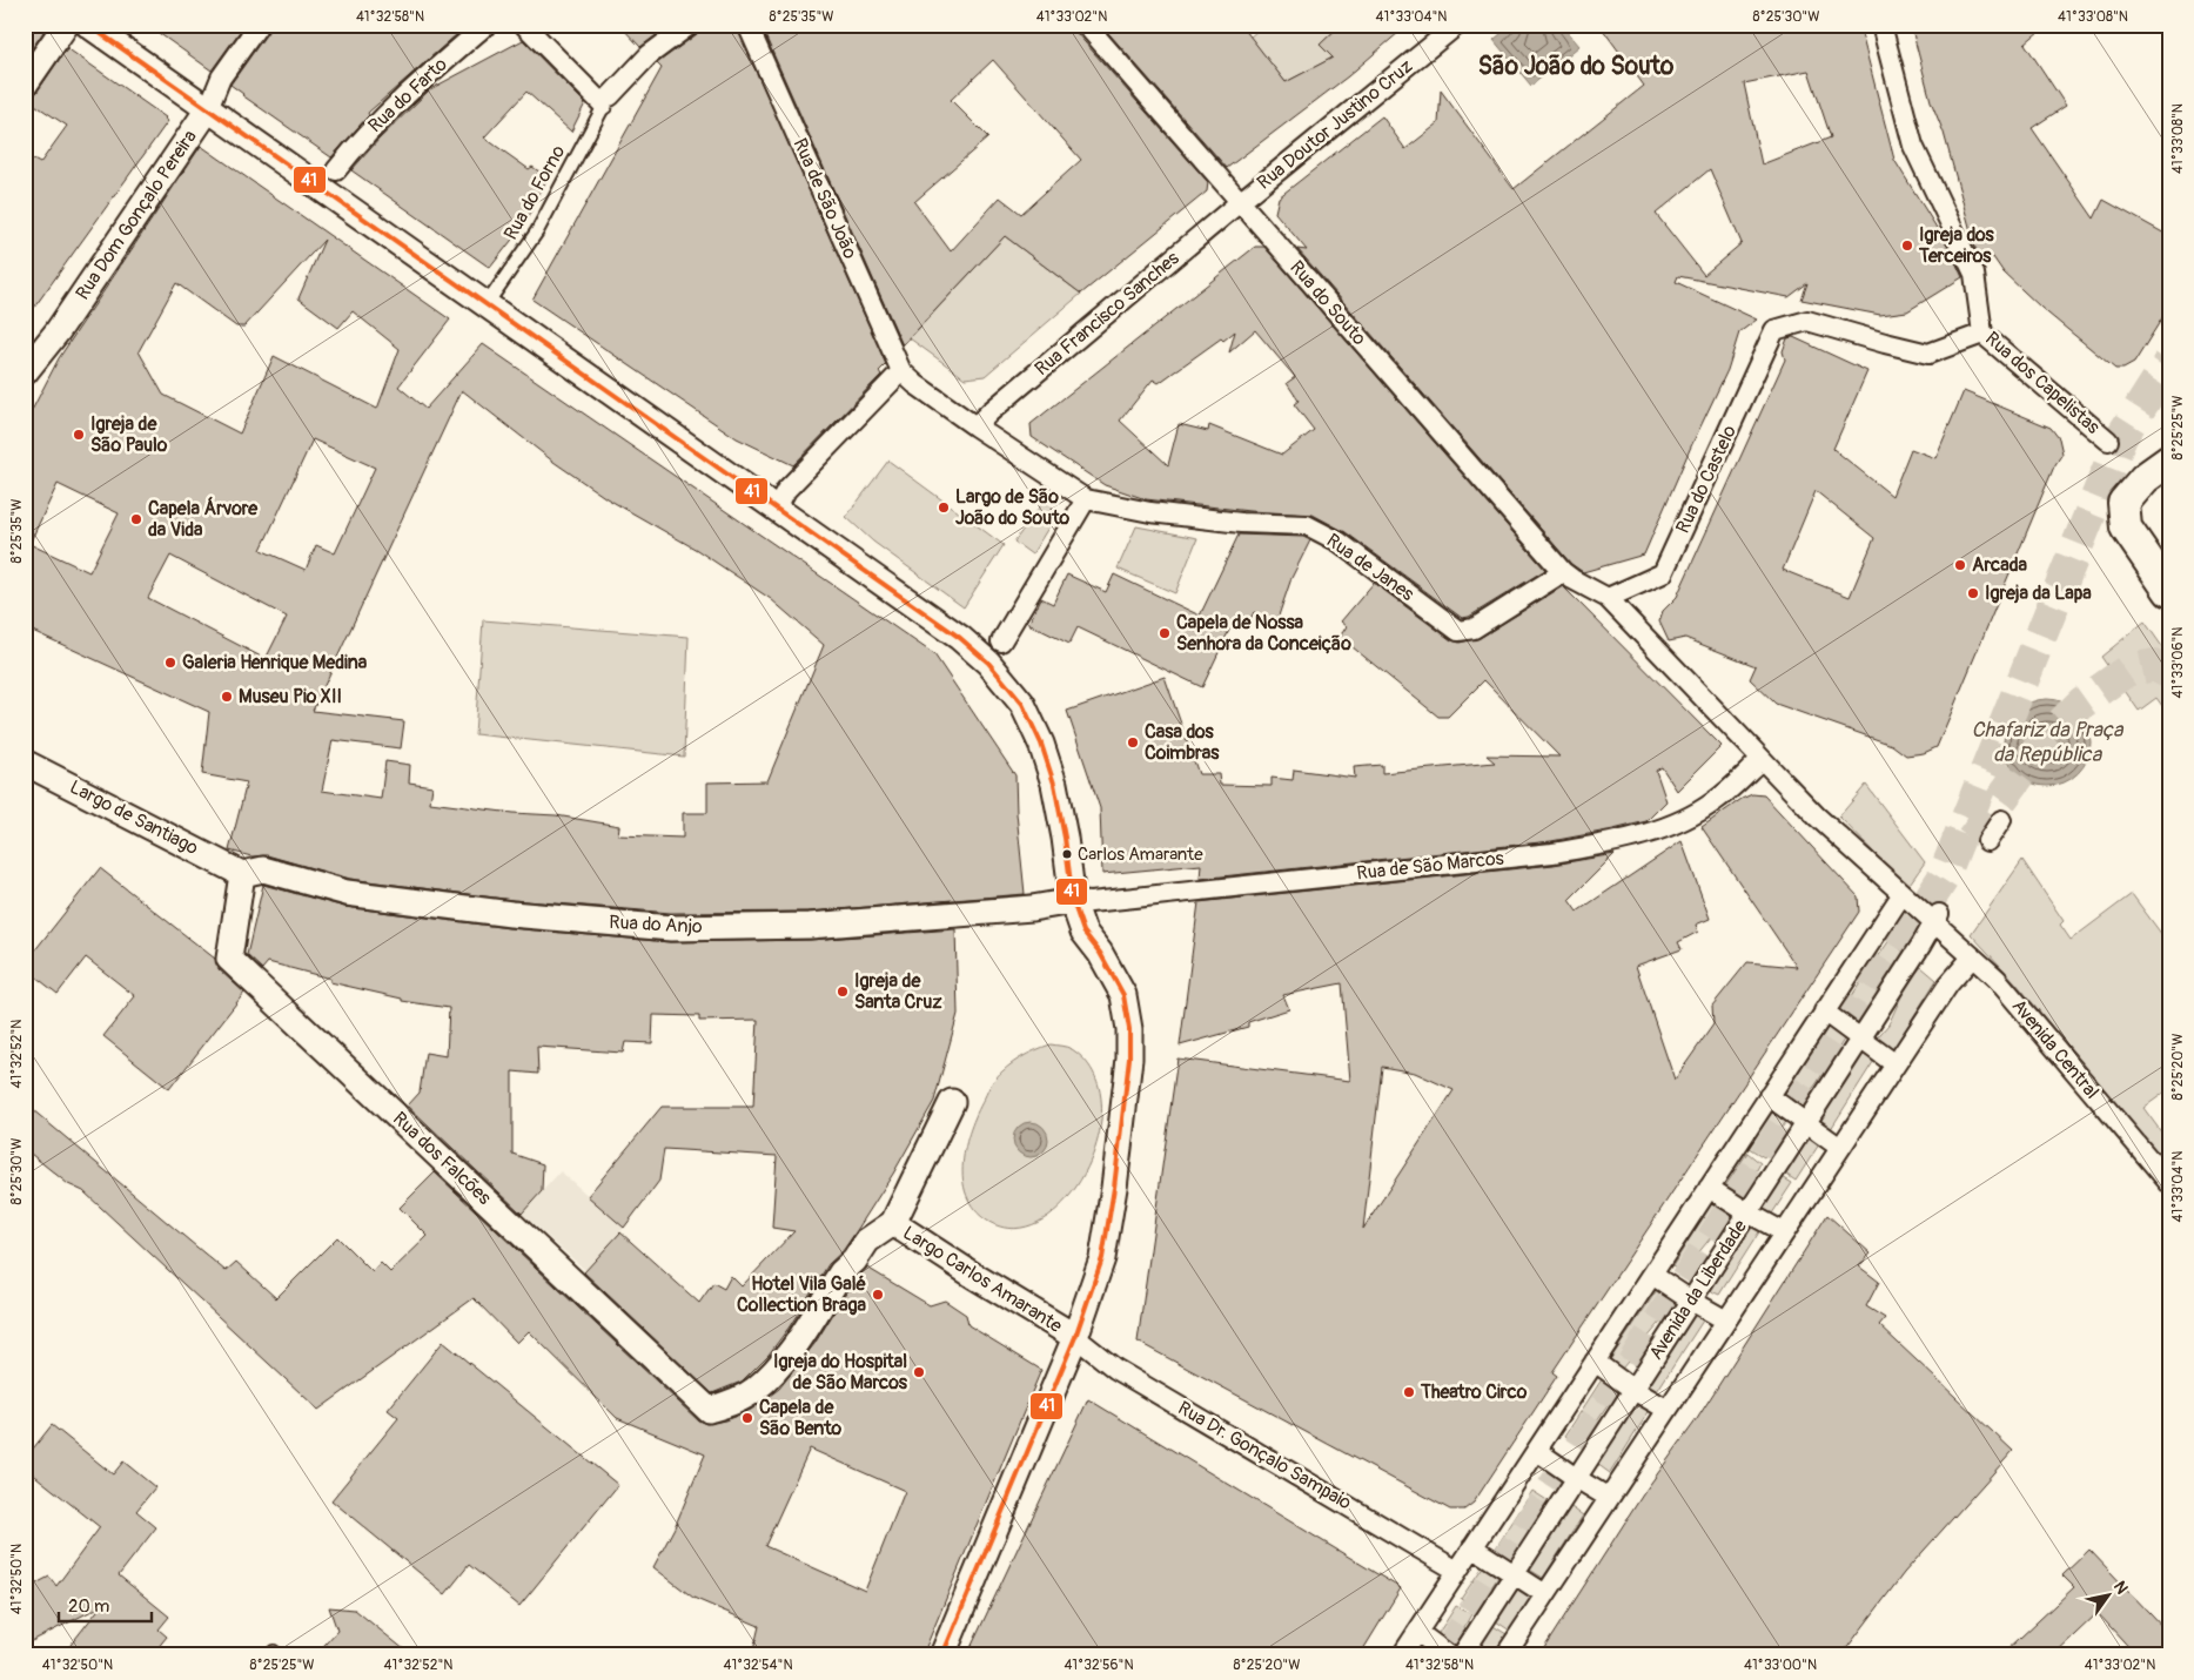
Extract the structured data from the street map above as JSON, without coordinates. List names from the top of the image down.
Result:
{
  "streets": {
    "street": [
      "Rua do Farto",
      "Rua Doutor Justino Cruz",
      "Rua de São João",
      "Rua Dom Gonçalo Pereira",
      "Rua do Souto",
      "Rua Francisco Sanches",
      "Rua dos Capelistas",
      "Rua do Castelo",
      "Rua de Janes",
      "Largo de Santiago",
      "Rua de São Marcos",
      "Rua do Anjo",
      "Avenida Central",
      "Rua dos Falcões",
      "Largo Carlos Amarante",
      "Avenida da Liberdade",
      "Rua Dr. Gonçalo Sampaio"
    ],
    "lane": ["Rua do Forno"]
  },
  "crossings": [
    ["Rua Doutor Justino Cruz", "Rua do Souto"],
    ["Rua Doutor Justino Cruz", "Rua Francisco Sanches"],
    ["Rua do Forno", "Largo Carlos Amarante"],
    ["Rua Dom Gonçalo Pereira", "Largo Carlos Amarante"],
    ["Rua do Souto", "Rua Francisco Sanches"],
    ["Rua do Souto", "Rua de Janes"],
    ["Rua do Souto", "Avenida Central"],
    ["Rua dos Capelistas", "Rua do Castelo"],
    ["Rua do Castelo", "Avenida Central"],
    ["Rua de Janes", "Avenida Central"],
    ["Largo de Santiago", "Rua do Anjo"],
    ["Largo de Santiago", "Rua dos Falcões"],
    ["Rua de São Marcos", "Rua do Anjo"],
    ["Rua de São Marcos", "Avenida Central"],
    ["Rua de São Marcos", "Largo Carlos Amarante"],
    ["Rua do Anjo", "Rua dos Falcões"],
    ["Rua do Anjo", "Largo Carlos Amarante"],
    ["Avenida Central", "Avenida da Liberdade"],
    ["Rua dos Falcões", "Largo Carlos Amarante"],
    ["Largo Carlos Amarante", "Rua Dr. Gonçalo Sampaio"]
  ],
  "districts": ["São João do Souto"],
  "water": ["Chafariz da Praça da República"],
  "places": [
    "Igreja dos Terceiros",
    "Igreja de São Paulo",
    "Largo de São João do Souto",
    "Capela Árvore da Vida",
    "Arcada",
    "Igreja da Lapa",
    "Capela de Nossa Senhora da Conceição",
    "Galeria Henrique Medina",
    "Museu Pio XII",
    "Casa dos Coimbras",
    "Carlos Amarante",
    "Igreja de Santa Cruz",
    "Hotel Vila Galé Collection Braga",
    "Igreja do Hospital de São Marcos",
    "Theatro Circo",
    "Capela de São Bento"
  ],
  "lines": ["transit line 41"],
  "scale_bar": "20 m",
  "north": "top right",
  "coordinates": [
    "41°32'58\"N",
    "8°25'35\"W",
    "41°33'02\"N",
    "41°33'04\"N",
    "8°25'30\"W",
    "41°33'08\"N",
    "8°25'25\"W",
    "41°33'06\"N",
    "41°32'52\"N",
    "8°25'20\"W",
    "41°32'50\"N",
    "41°32'54\"N",
    "41°32'56\"N",
    "41°33'00\"N"
  ]
}
